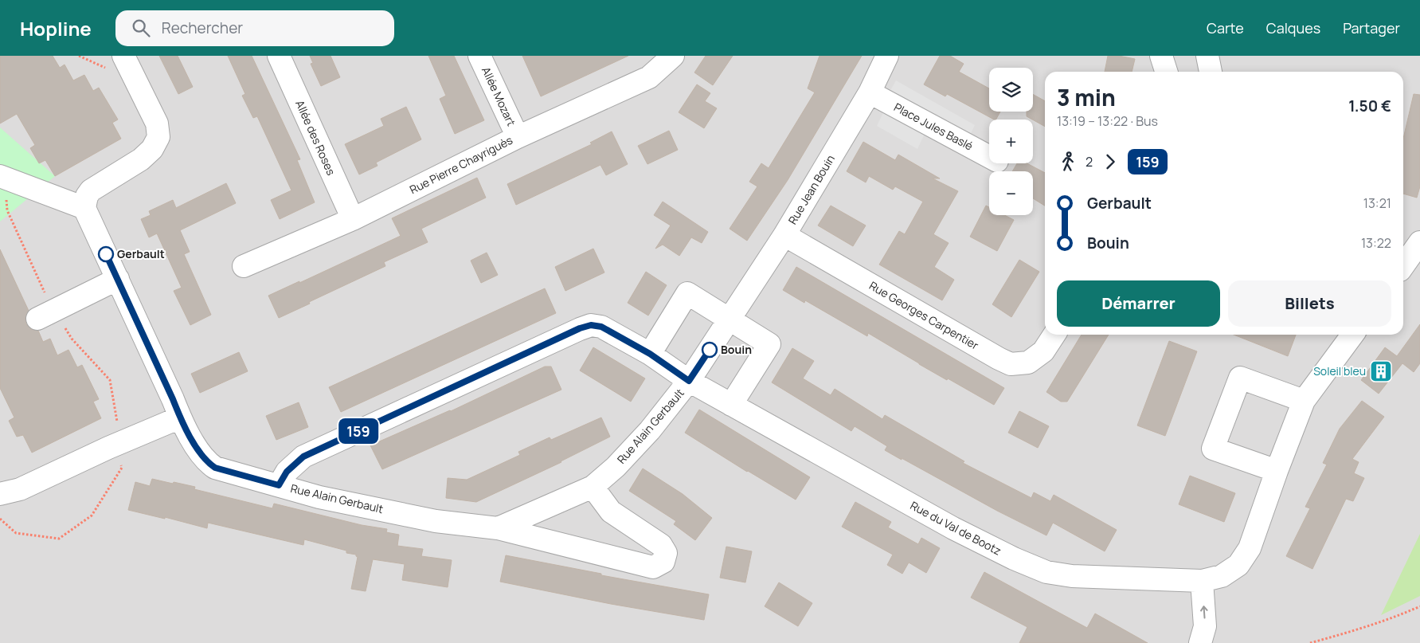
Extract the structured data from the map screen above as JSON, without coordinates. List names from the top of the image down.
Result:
{
  "streets": {
    "street": [
      "Allée Mozart",
      "Place Jules Baslé",
      "Allée des Roses",
      "Rue Pierre Chayriguès",
      "Rue Jean Bouin",
      "Rue Georges Carpentier",
      "Rue Alain Gerbault",
      "Rue du Val de Bootz"
    ]
  },
  "crossings": [
    ["Allée Mozart", "Rue Pierre Chayriguès"],
    ["Place Jules Baslé", "Rue Jean Bouin"],
    ["Allée des Roses", "Rue Pierre Chayriguès"],
    ["Rue Jean Bouin", "Rue Georges Carpentier"],
    ["Rue Jean Bouin", "Rue Alain Gerbault"],
    ["Rue Jean Bouin", "Rue du Val de Bootz"],
    ["Rue Alain Gerbault", "Rue du Val de Bootz"]
  ],
  "places": {
    "other": ["Gerbault", "Bouin"],
    "building": ["Soleil bleu"]
  },
  "lines": ["bus line 159"],
  "page": {
    "header": "Hopline",
    "search": "Rechercher",
    "nav": ["Carte", "Calques", "Partager"],
    "on_map": "159",
    "map_buttons": ["+", "−"],
    "heading": ["3 min", "13:19 – 13:22 · Bus", "1.50 €"],
    "legs": ["2", "159"],
    "list": [
      {
        "name": "Gerbault",
        "value": "13:21"
      },
      {
        "name": "Bouin",
        "value": "13:22"
      }
    ],
    "buttons": ["Démarrer", "Billets"]
  }
}
